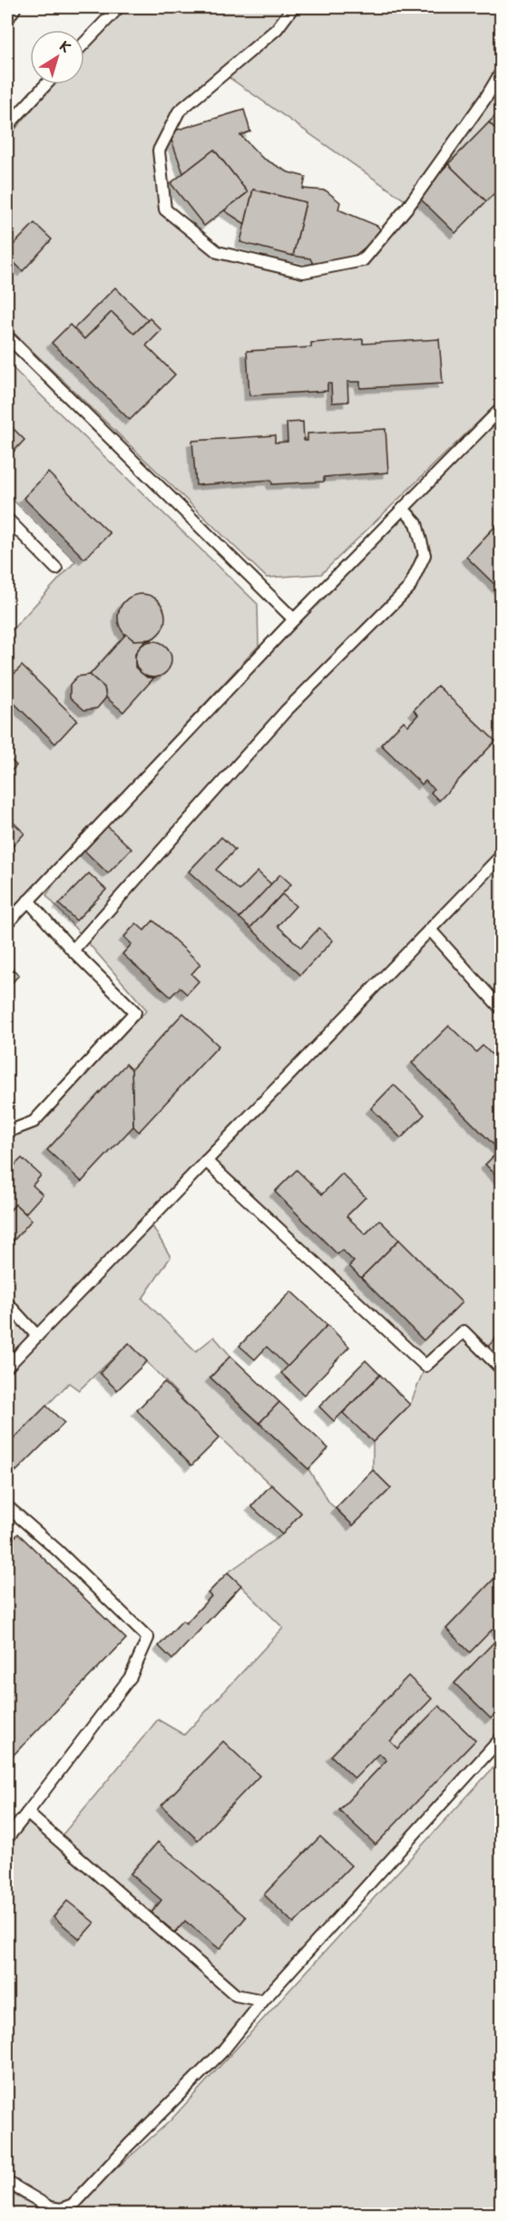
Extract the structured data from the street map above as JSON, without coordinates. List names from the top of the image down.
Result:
{
  "north": "top right"
}
